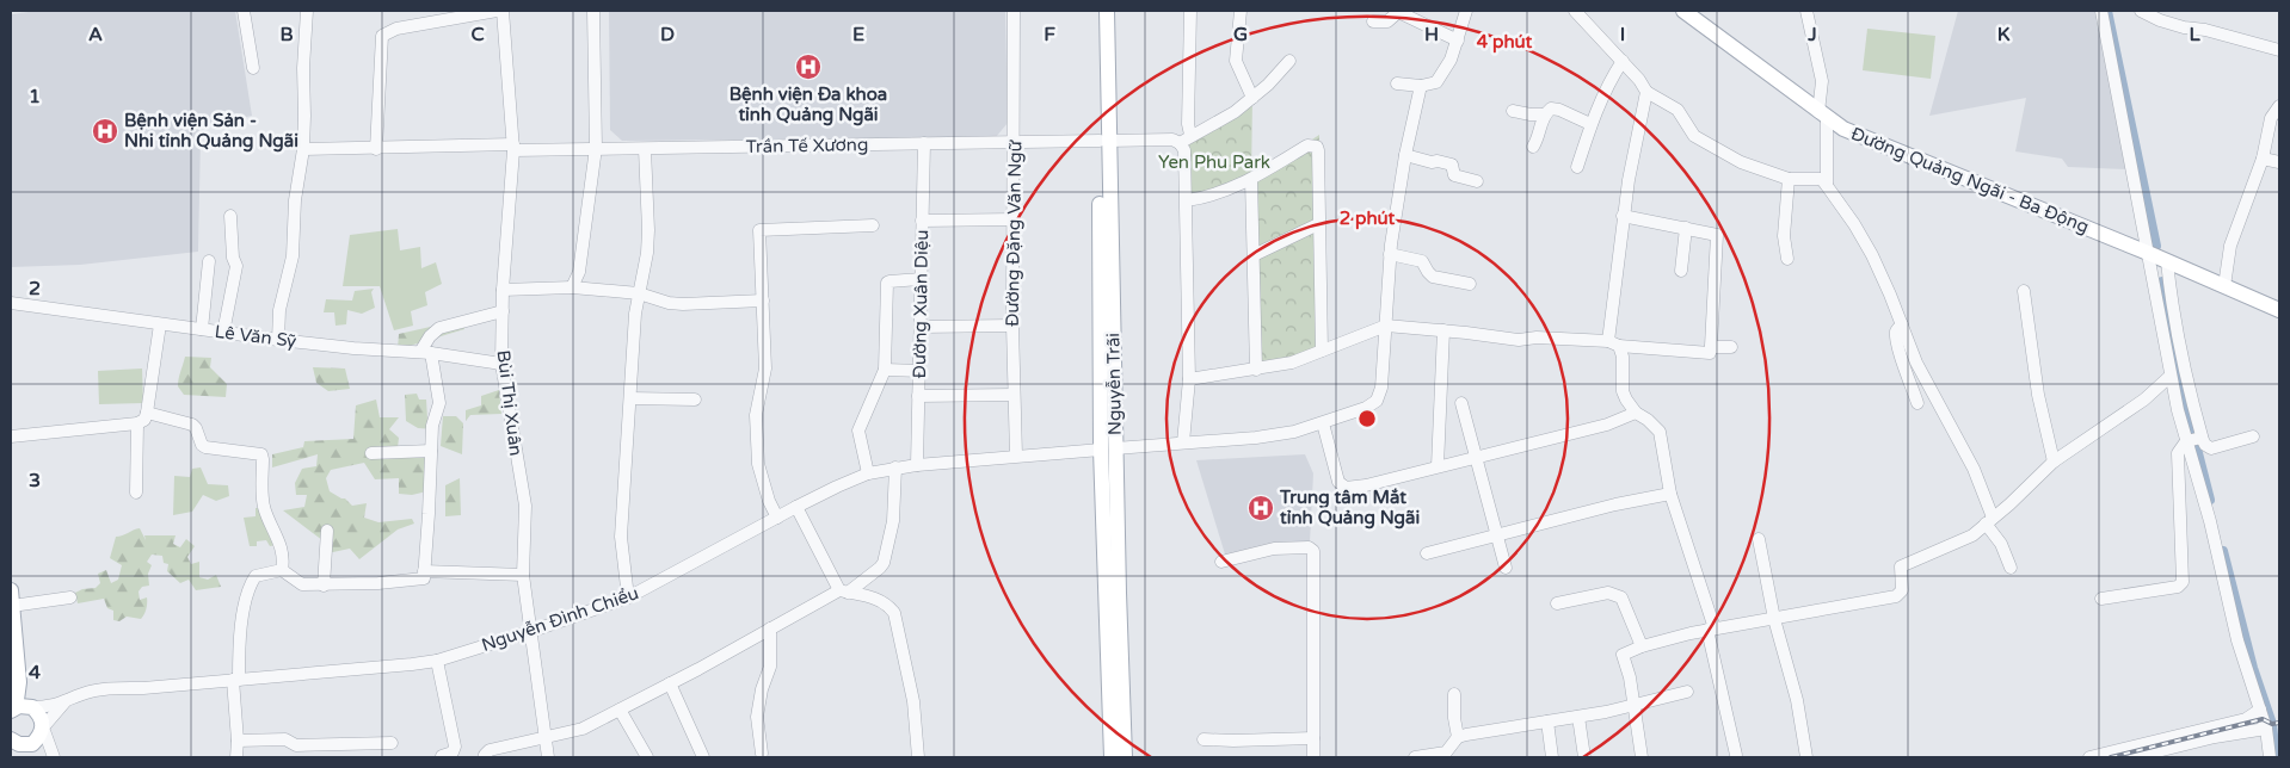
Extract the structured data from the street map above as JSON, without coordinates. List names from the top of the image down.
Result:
{
  "streets": {
    "main road": ["Đường Quảng Ngãi - Ba Động", "Nguyễn Trãi"],
    "street": [
      "Trần Tế Xương",
      "Đường Đặng Văn Ngữ",
      "Đường Xuân Diệu",
      "Lê Văn Sỹ",
      "Bùi Thị Xuân",
      "Nguyễn Đình Chiểu"
    ]
  },
  "crossings": [
    ["Trần Tế Xương", "Đường Đặng Văn Ngữ"],
    ["Trần Tế Xương", "Đường Xuân Diệu"],
    ["Trần Tế Xương", "Nguyễn Trãi"],
    ["Trần Tế Xương", "Bùi Thị Xuân"],
    ["Đường Đặng Văn Ngữ", "Nguyễn Đình Chiểu"],
    ["Đường Xuân Diệu", "Nguyễn Đình Chiểu"],
    ["Lê Văn Sỹ", "Bùi Thị Xuân"],
    ["Nguyễn Trãi", "Nguyễn Đình Chiểu"],
    ["Bùi Thị Xuân", "Nguyễn Đình Chiểu"]
  ],
  "parks": ["Yen Phu Park"],
  "places": {
    "hospital": ["Bệnh viện Đa khoa tỉnh Quảng Ngãi", "Bệnh viện Sản - Nhi tỉnh Quảng Ngãi", "Trung tâm Mắt tỉnh Quảng Ngãi"]
  },
  "grid": {
    "columns": [
      "A",
      "B",
      "C",
      "D",
      "E",
      "F",
      "G",
      "H",
      "I",
      "J",
      "K",
      "L"
    ],
    "rows": [
      "1",
      "2",
      "3",
      "4"
    ]
  },
  "rings": ["4 phút", "2 phút"]
}
